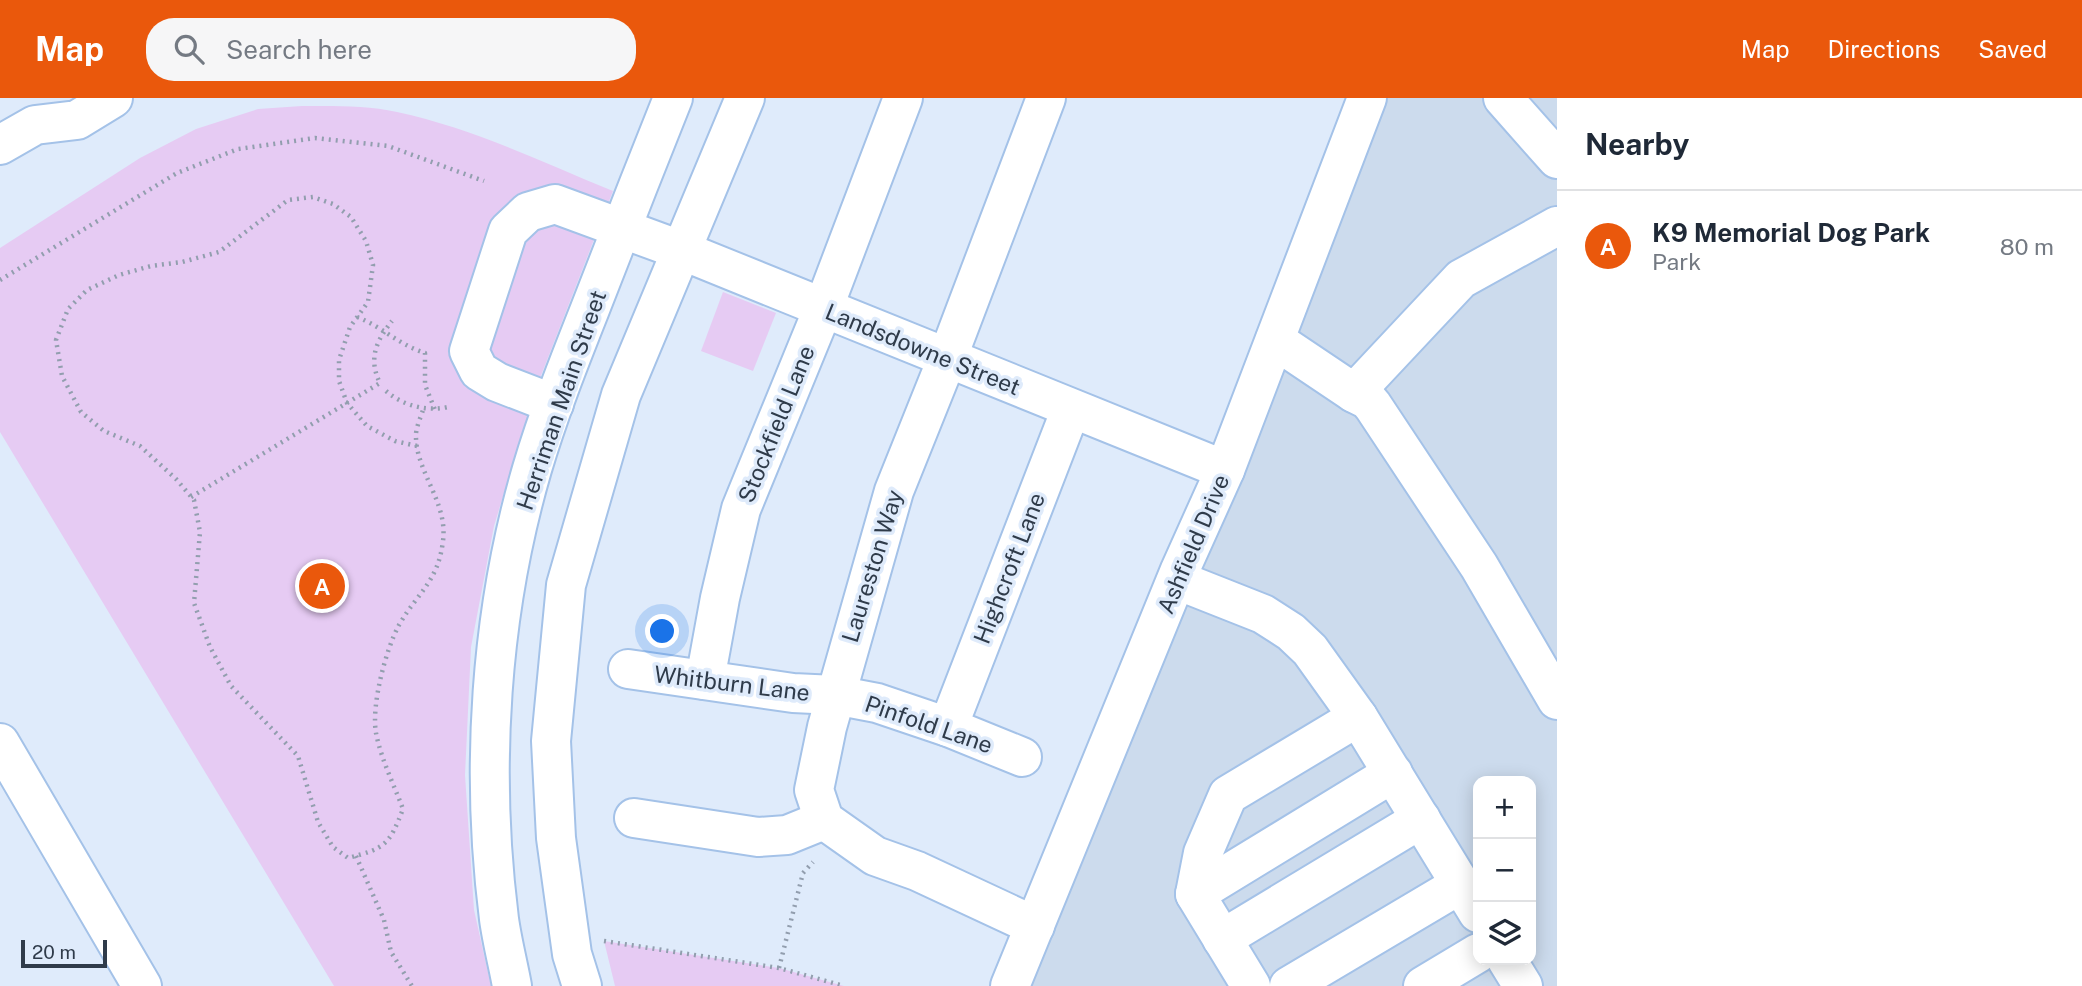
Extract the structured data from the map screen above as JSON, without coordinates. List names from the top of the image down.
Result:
{
  "streets": {
    "street": [
      "Landsdowne Street",
      "Herriman Main Street",
      "Stockfield Lane",
      "Ashfield Drive",
      "Laureston Way",
      "Highcroft Lane",
      "Whitburn Lane",
      "Pinfold Lane"
    ]
  },
  "crossings": [
    ["Landsdowne Street", "Herriman Main Street"],
    ["Landsdowne Street", "Stockfield Lane"],
    ["Landsdowne Street", "Ashfield Drive"],
    ["Landsdowne Street", "Laureston Way"],
    ["Landsdowne Street", "Highcroft Lane"],
    ["Stockfield Lane", "Whitburn Lane"],
    ["Laureston Way", "Whitburn Lane"],
    ["Laureston Way", "Pinfold Lane"],
    ["Highcroft Lane", "Pinfold Lane"],
    ["Whitburn Lane", "Pinfold Lane"]
  ],
  "scale_bar": "20 m",
  "page": {
    "header": "Map",
    "search": "Search here",
    "nav": ["Map", "Directions", "Saved"],
    "heading": "Nearby",
    "list": [
      {
        "mark": "A",
        "name": "K9 Memorial Dog Park",
        "note": "Park",
        "value": "80 m"
      }
    ],
    "pins": "A",
    "map_buttons": ["+", "−"],
    "scale": "20 m"
  }
}
